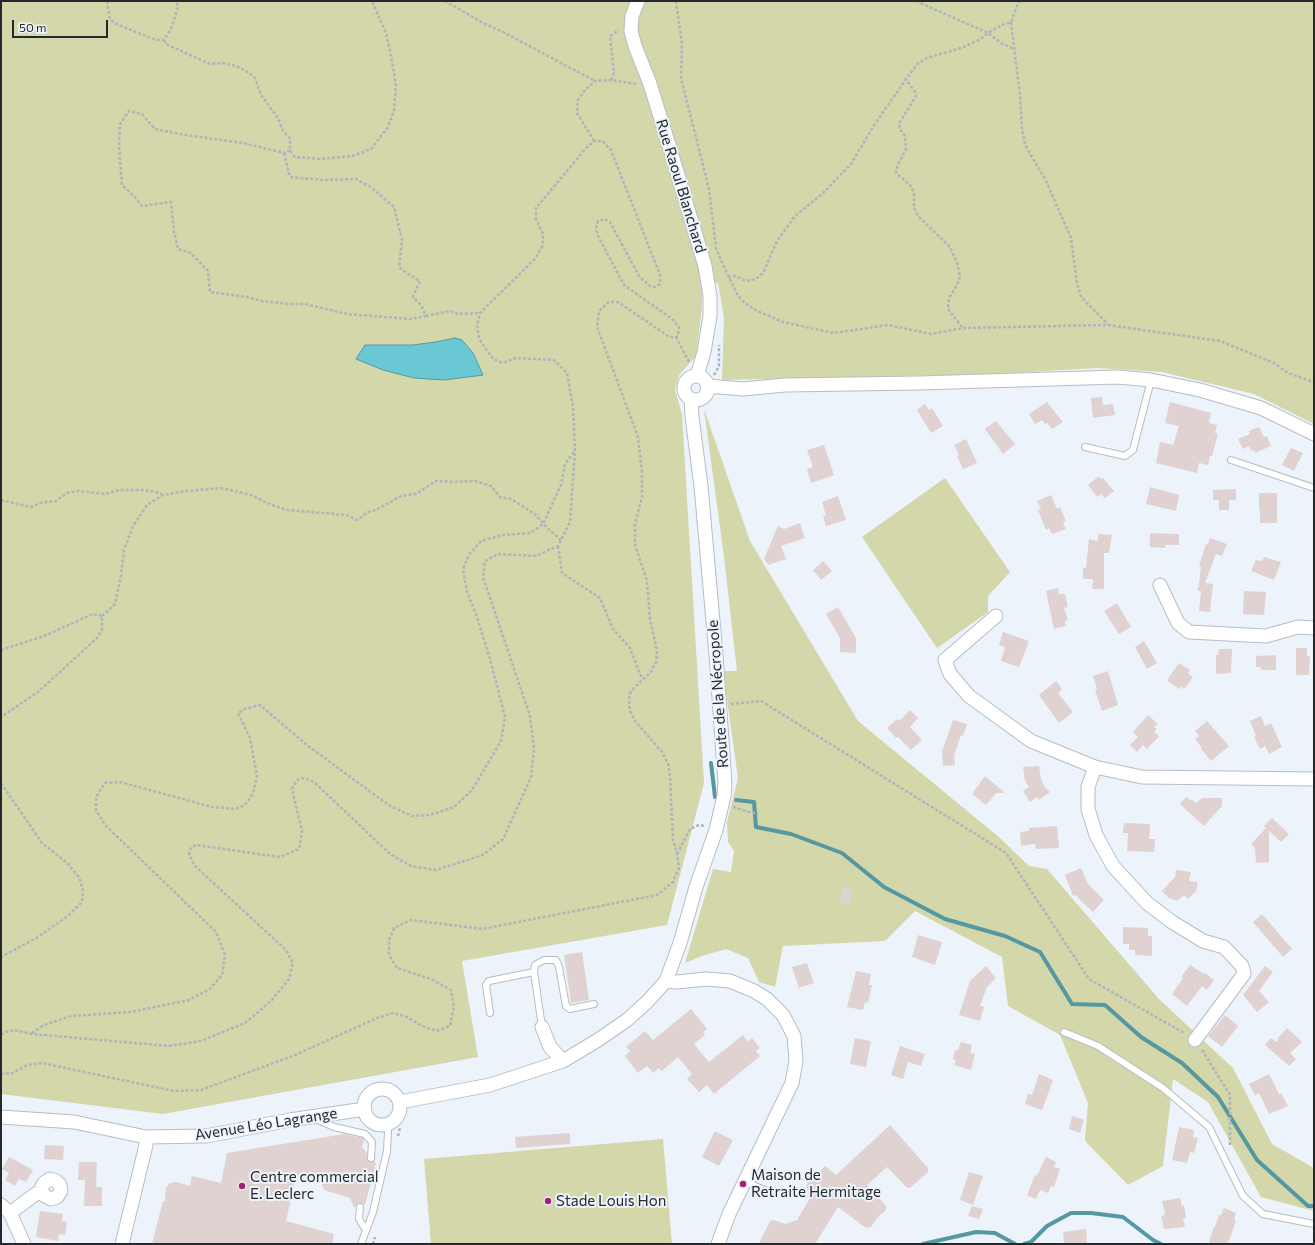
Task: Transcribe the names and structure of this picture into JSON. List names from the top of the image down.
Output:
{
  "streets": {
    "street": ["Rue Raoul Blanchard", "Route de la Nécropole", "Avenue Léo Lagrange"]
  },
  "crossings": [
    ["Rue Raoul Blanchard", "Route de la Nécropole"]
  ],
  "places": ["Maison de Retraite Hermitage", "Centre commercial E. Leclerc", "Stade Louis Hon"],
  "scale_bar": "50 m"
}
